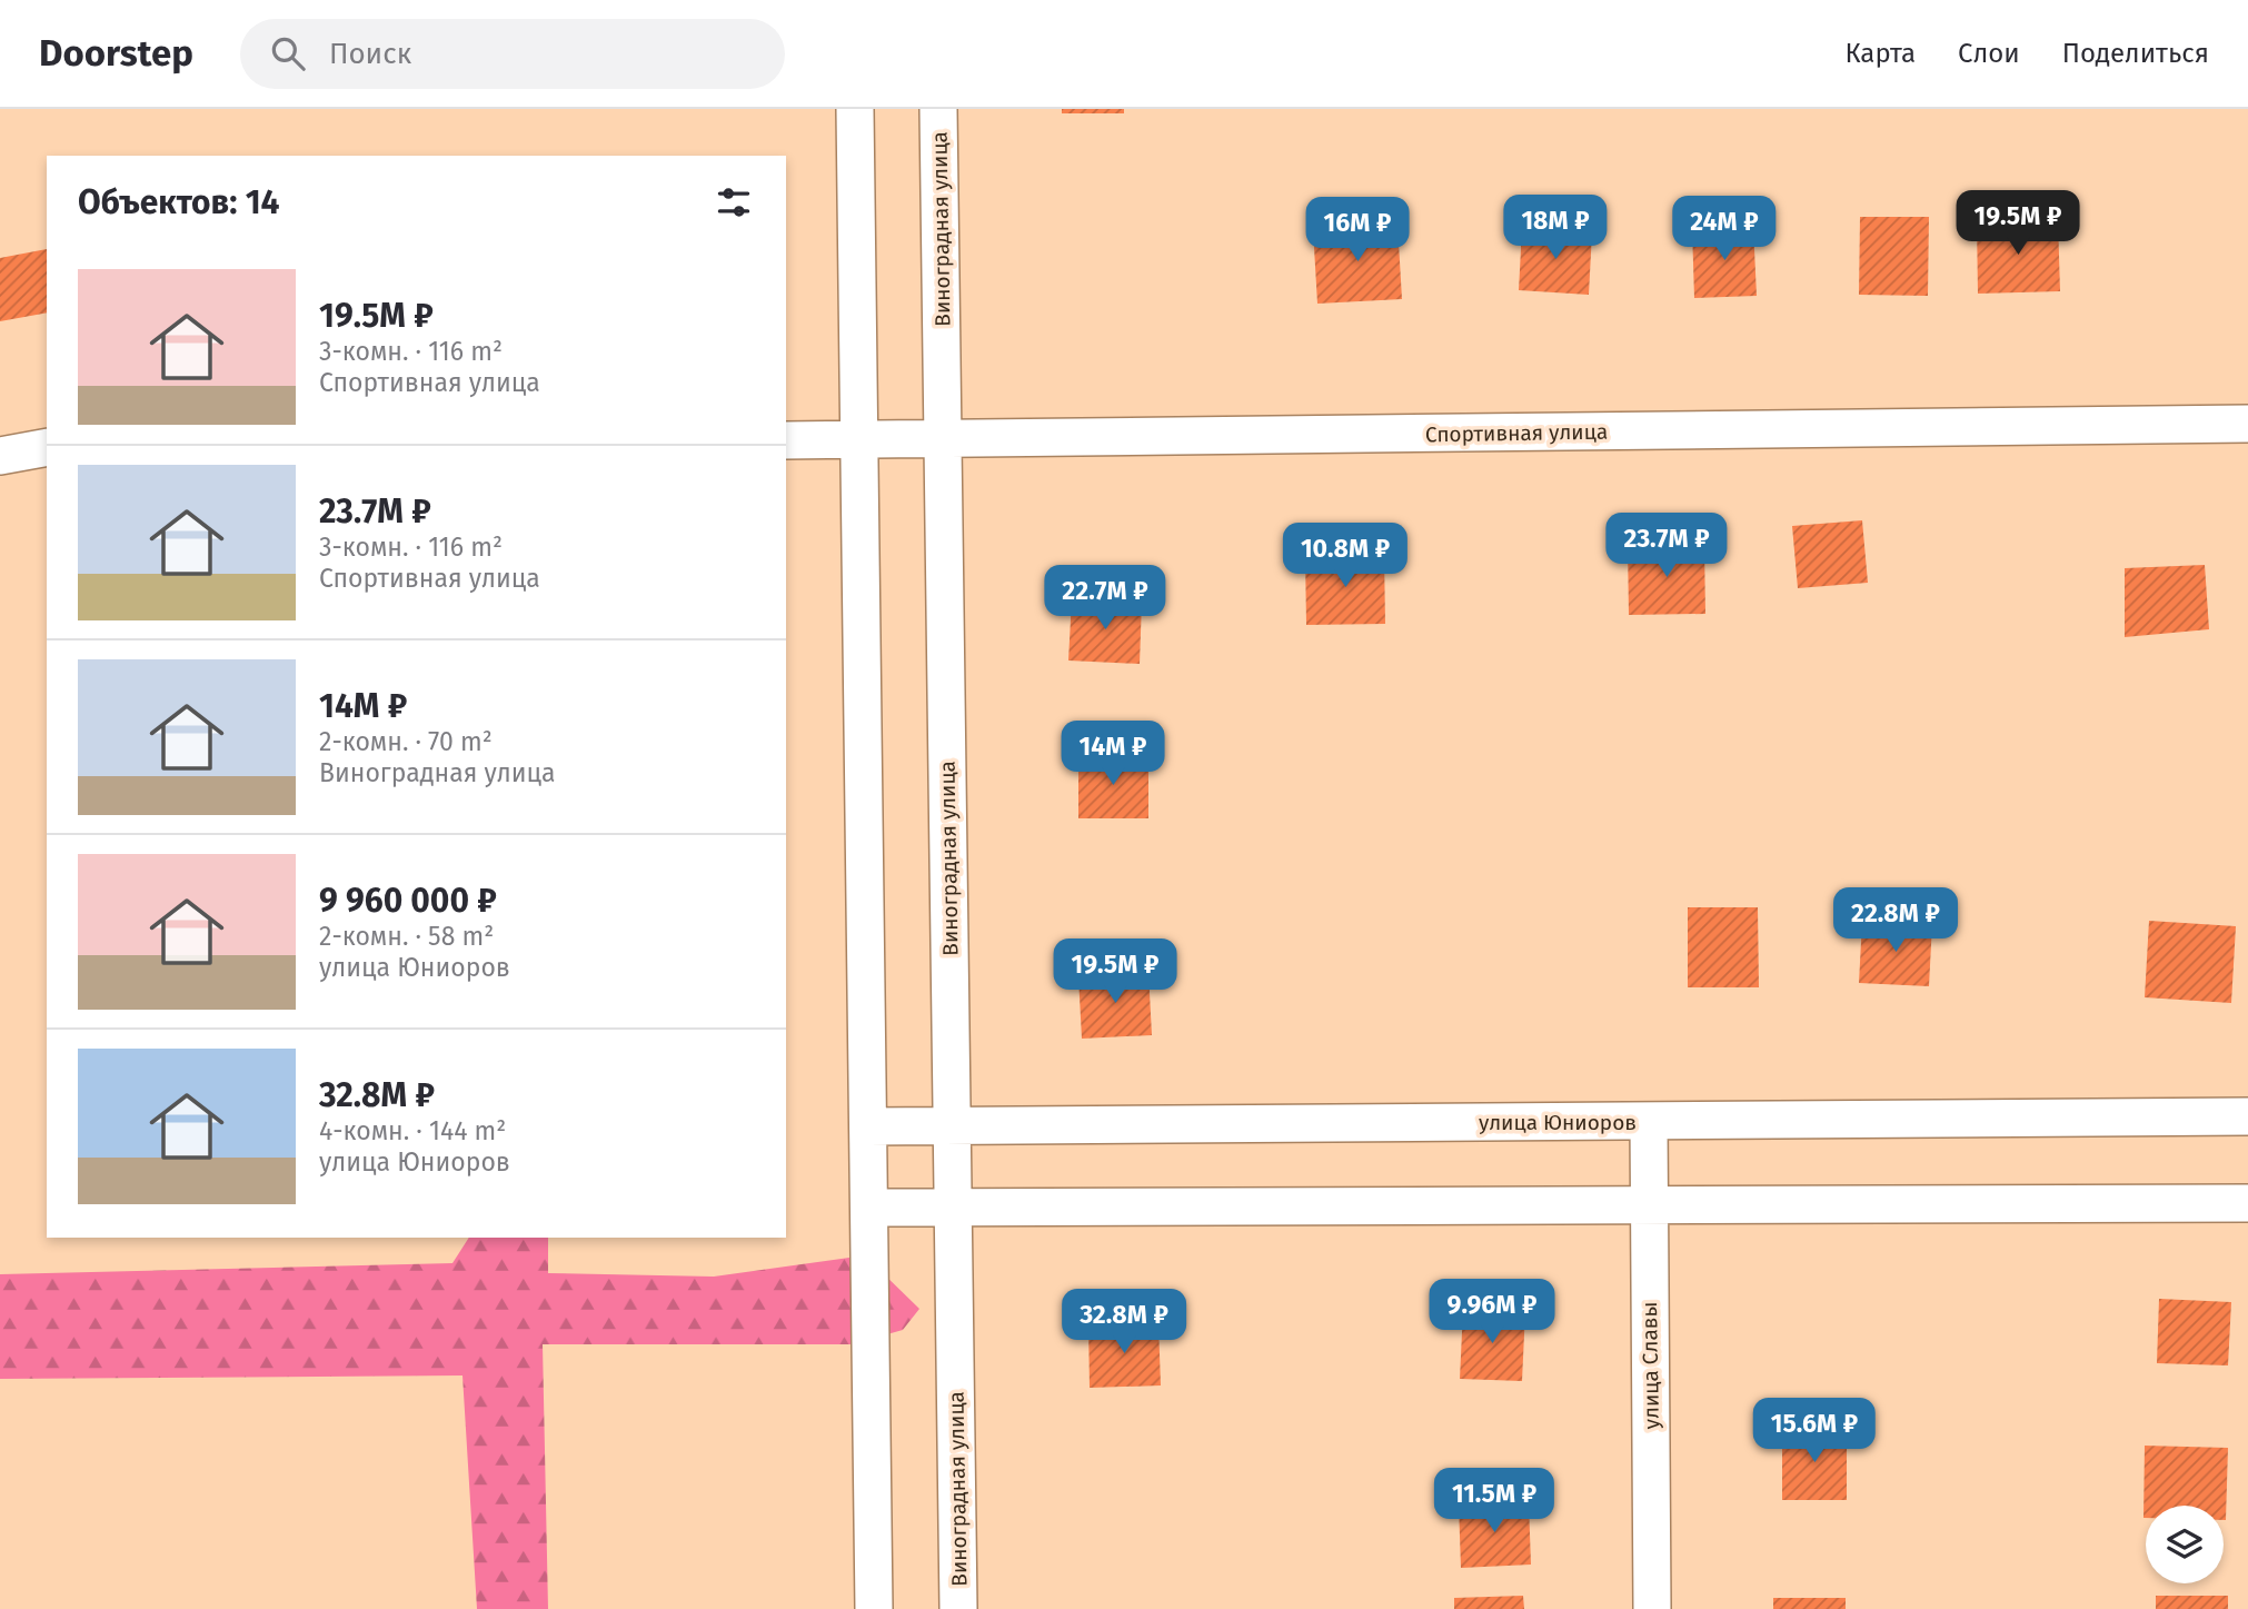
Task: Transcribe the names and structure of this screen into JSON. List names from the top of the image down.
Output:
{
  "streets": {
    "street": [
      "Виноградная улица",
      "Спортивная улица",
      "улица Юниоров",
      "улица Славы"
    ]
  },
  "crossings": [
    ["Виноградная улица", "Спортивная улица"],
    ["Виноградная улица", "улица Юниоров"],
    ["улица Юниоров", "улица Славы"]
  ],
  "page": {
    "header": "Doorstep",
    "search": "Поиск",
    "nav": ["Карта", "Слои", "Поделиться"],
    "heading": "Объектов: 14",
    "price": [
      "19.5M ₽",
      "18M ₽",
      "24M ₽",
      "16M ₽",
      "23.7M ₽",
      "10.8M ₽",
      "22.7M ₽",
      "14M ₽",
      "22.8M ₽",
      "19.5M ₽",
      "9.96M ₽",
      "32.8M ₽",
      "15.6M ₽",
      "11.5M ₽"
    ],
    "list": [
      {
        "name": "19.5M ₽",
        "note": "3-комн. · 116 m² · Спортивная улица"
      },
      {
        "name": "23.7M ₽",
        "note": "3-комн. · 116 m² · Спортивная улица"
      },
      {
        "name": "14M ₽",
        "note": "2-комн. · 70 m² · Виноградная улица"
      },
      {
        "name": "9 960 000 ₽",
        "note": "2-комн. · 58 m² · улица Юниоров"
      },
      {
        "name": "32.8M ₽",
        "note": "4-комн. · 144 m² · улица Юниоров"
      }
    ]
  }
}
